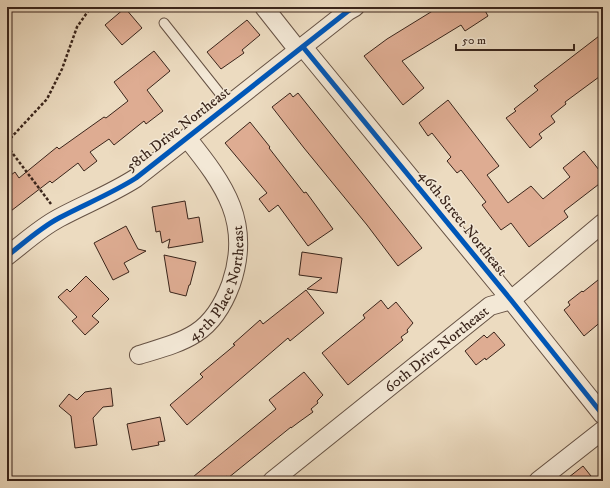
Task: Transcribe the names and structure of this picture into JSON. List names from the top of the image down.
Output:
{
  "streets": {
    "street": [
      "58th Drive Northeast",
      "46th Street Northeast",
      "45th Place Northeast",
      "60th Drive Northeast"
    ]
  },
  "crossings": [
    ["58th Drive Northeast", "46th Street Northeast"],
    ["58th Drive Northeast", "45th Place Northeast"],
    ["46th Street Northeast", "60th Drive Northeast"]
  ],
  "scale_bar": "50 m"
}
